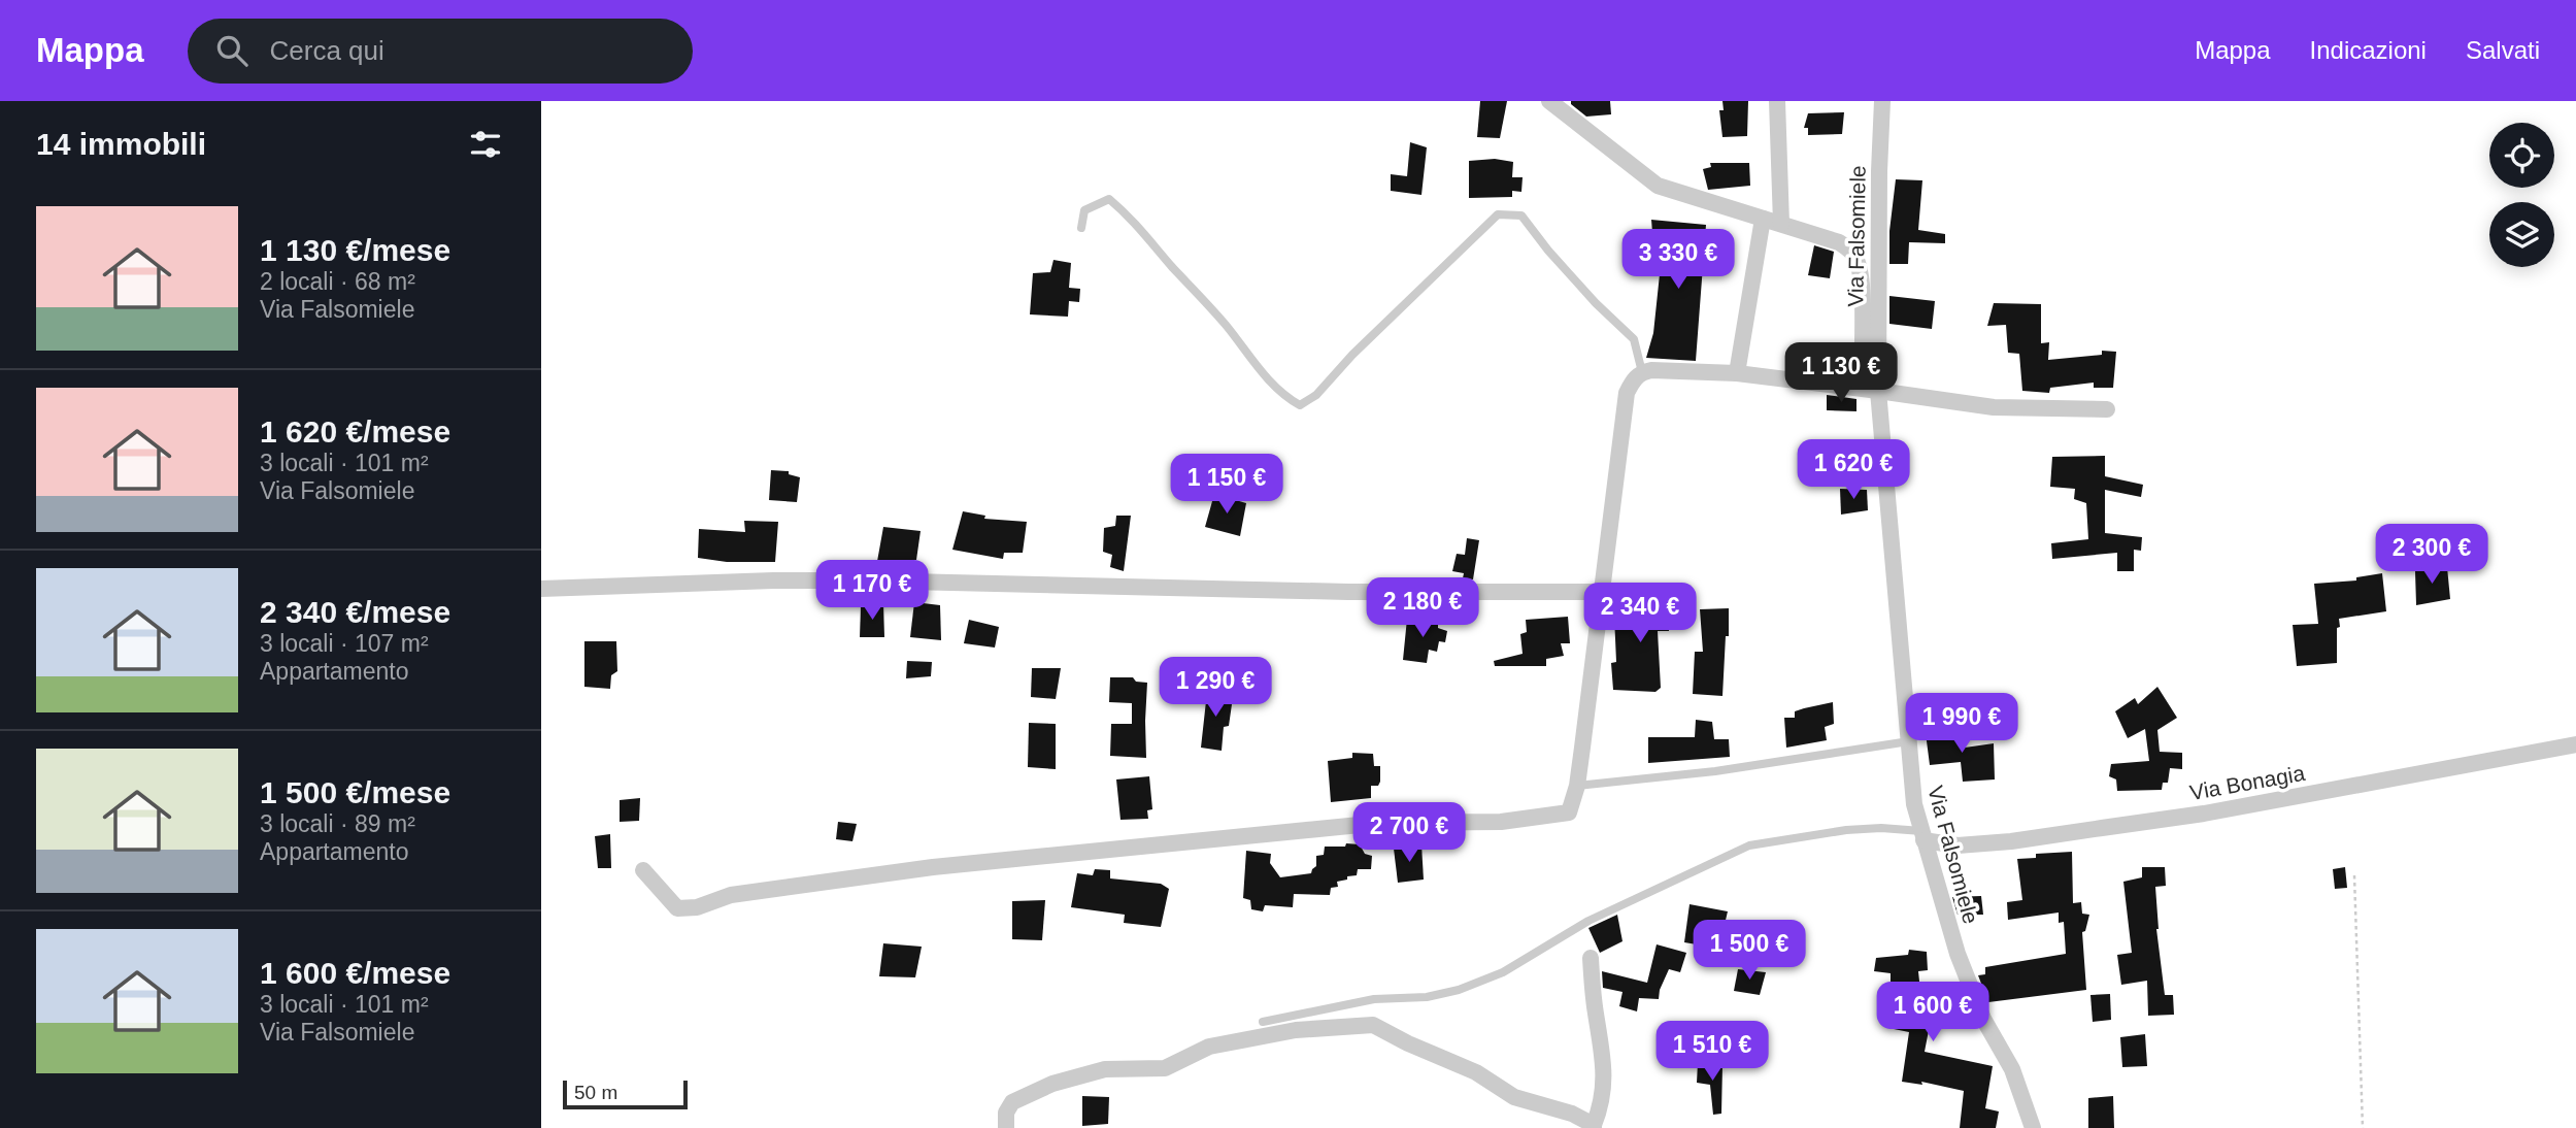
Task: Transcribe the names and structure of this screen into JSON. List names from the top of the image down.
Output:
{
  "streets": {
    "street": ["Via Falsomiele", "Via Bonagia"]
  },
  "crossings": [
    ["Via Falsomiele", "Via Bonagia"]
  ],
  "scale_bar": "50 m",
  "page": {
    "header": "Mappa",
    "search": "Cerca qui",
    "nav": ["Mappa", "Indicazioni", "Salvati"],
    "heading": "14 immobili",
    "list": [
      {
        "name": "1 130 €/mese",
        "note": "2 locali · 68 m² · Via Falsomiele"
      },
      {
        "name": "1 620 €/mese",
        "note": "3 locali · 101 m² · Via Falsomiele"
      },
      {
        "name": "2 340 €/mese",
        "note": "3 locali · 107 m² · Appartamento"
      },
      {
        "name": "1 500 €/mese",
        "note": "3 locali · 89 m² · Appartamento"
      },
      {
        "name": "1 600 €/mese",
        "note": "3 locali · 101 m² · Via Falsomiele"
      }
    ],
    "price": [
      "3 330 €",
      "1 130 €",
      "1 620 €",
      "1 150 €",
      "2 300 €",
      "1 170 €",
      "2 180 €",
      "2 340 €",
      "1 290 €",
      "1 990 €",
      "2 700 €",
      "1 500 €",
      "1 600 €",
      "1 510 €"
    ],
    "scale": "50 m"
  }
}
